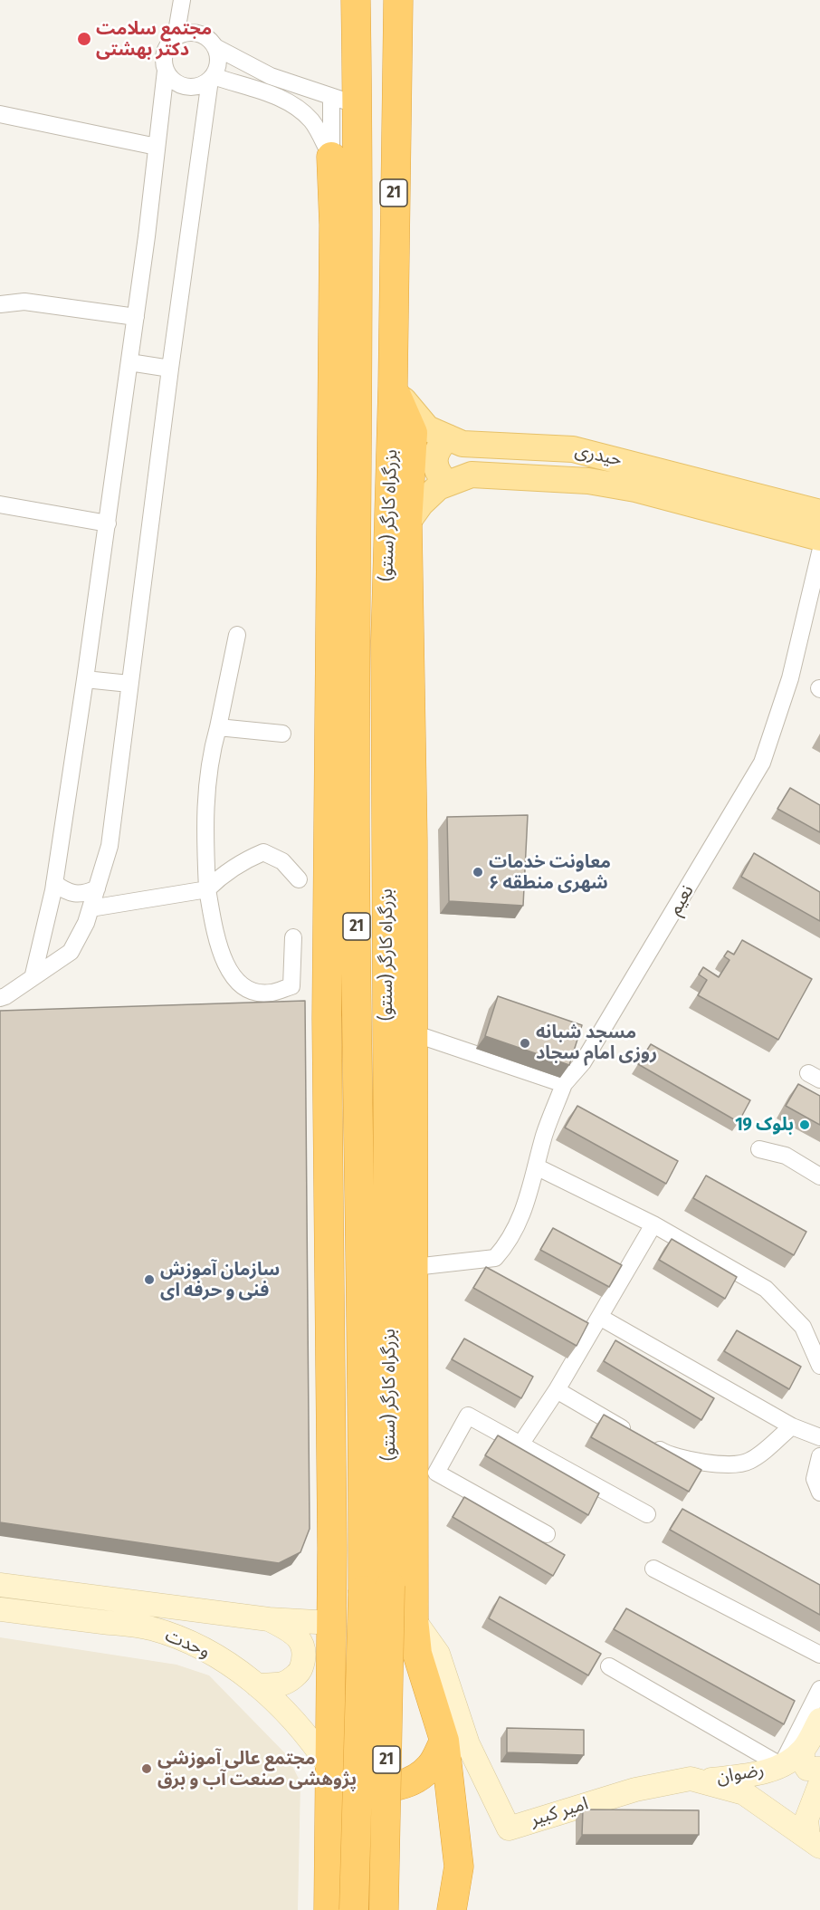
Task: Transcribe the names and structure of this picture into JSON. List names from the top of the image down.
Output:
{
  "streets": {
    "highway": ["21", "بزرگراه کارگر (سنتو)"],
    "main road": [
      "حیدری",
      "وحدت",
      "رضوان",
      "امیر کبیر"
    ],
    "street": ["نعیم"]
  },
  "crossings": [
    ["حیدری", "بزرگراه کارگر (سنتو)"],
    ["رضوان", "امیر کبیر"]
  ],
  "places": [
    "مجتمع سلامت دکتر بهشتی",
    "معاونت خدمات شهری منطقه ۶",
    "مسجد شبانه روزی امام سجاد",
    "بلوک 19",
    "سازمان آموزش فنی و حرفه ای",
    "مجتمع عالی آموزشی پژوهشی صنعت آب و برق"
  ]
}
